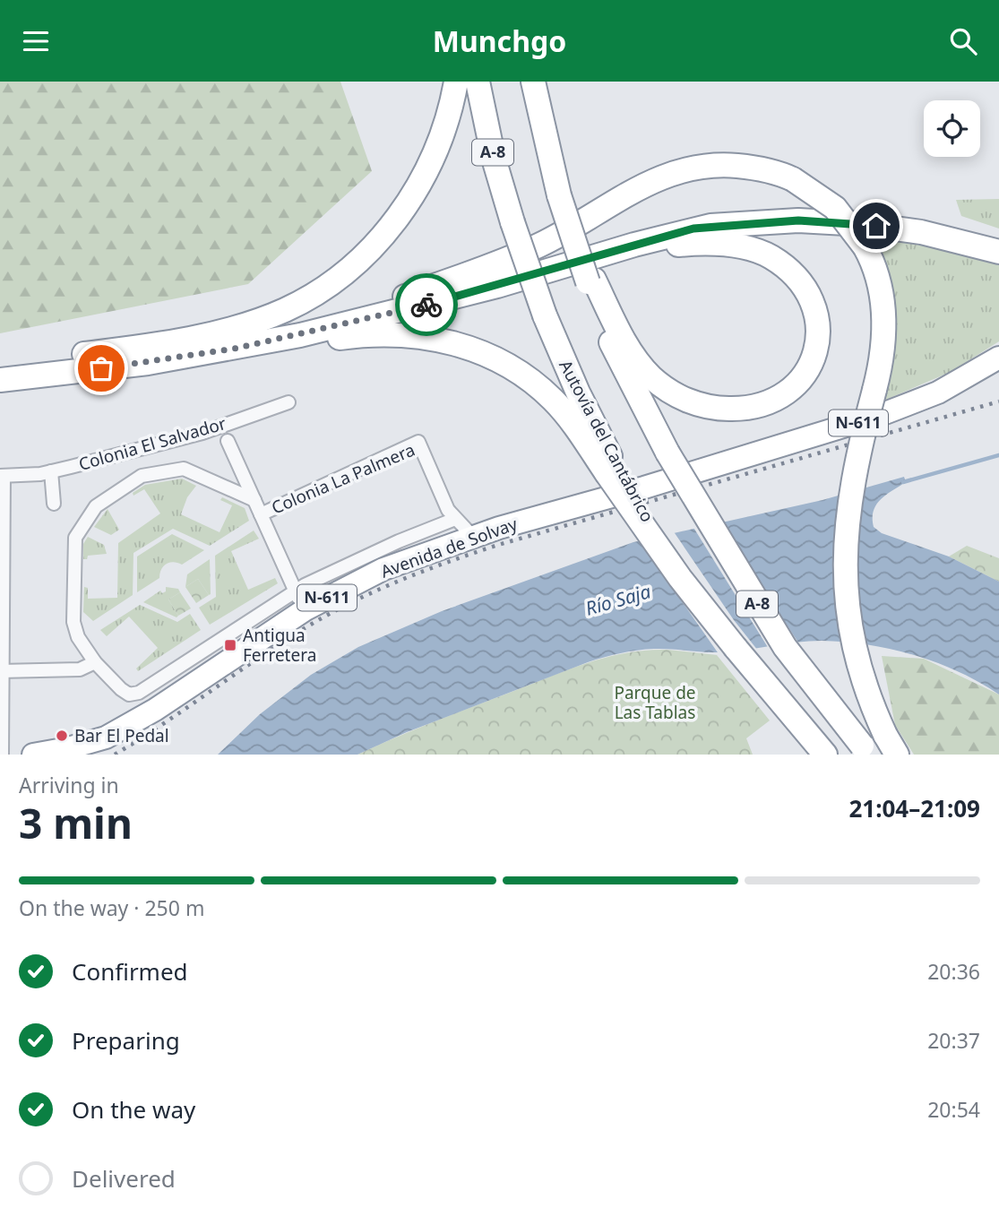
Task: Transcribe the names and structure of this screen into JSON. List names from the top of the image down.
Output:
{
  "streets": {
    "highway": [
      "A-8",
      "N-611",
      "Autovía del Cantábrico",
      "Avenida de Solvay"
    ],
    "street": ["Colonia El Salvador", "Colonia La Palmera"]
  },
  "crossings": [
    ["Colonia La Palmera", "Avenida de Solvay"]
  ],
  "water": ["Río Saja"],
  "parks": ["Parque de Las Tablas"],
  "places": {
    "transit": ["Antigua Ferretera"],
    "other": ["Bar El Pedal"]
  },
  "page": {
    "header": "Munchgo",
    "heading": ["3 min", "Arriving in", "21:04–21:09"],
    "bar": "On the way · 250 m",
    "list": [
      ["Confirmed", "20:36"],
      ["Preparing", "20:37"],
      ["On the way", "20:54"],
      "Delivered"
    ]
  }
}
